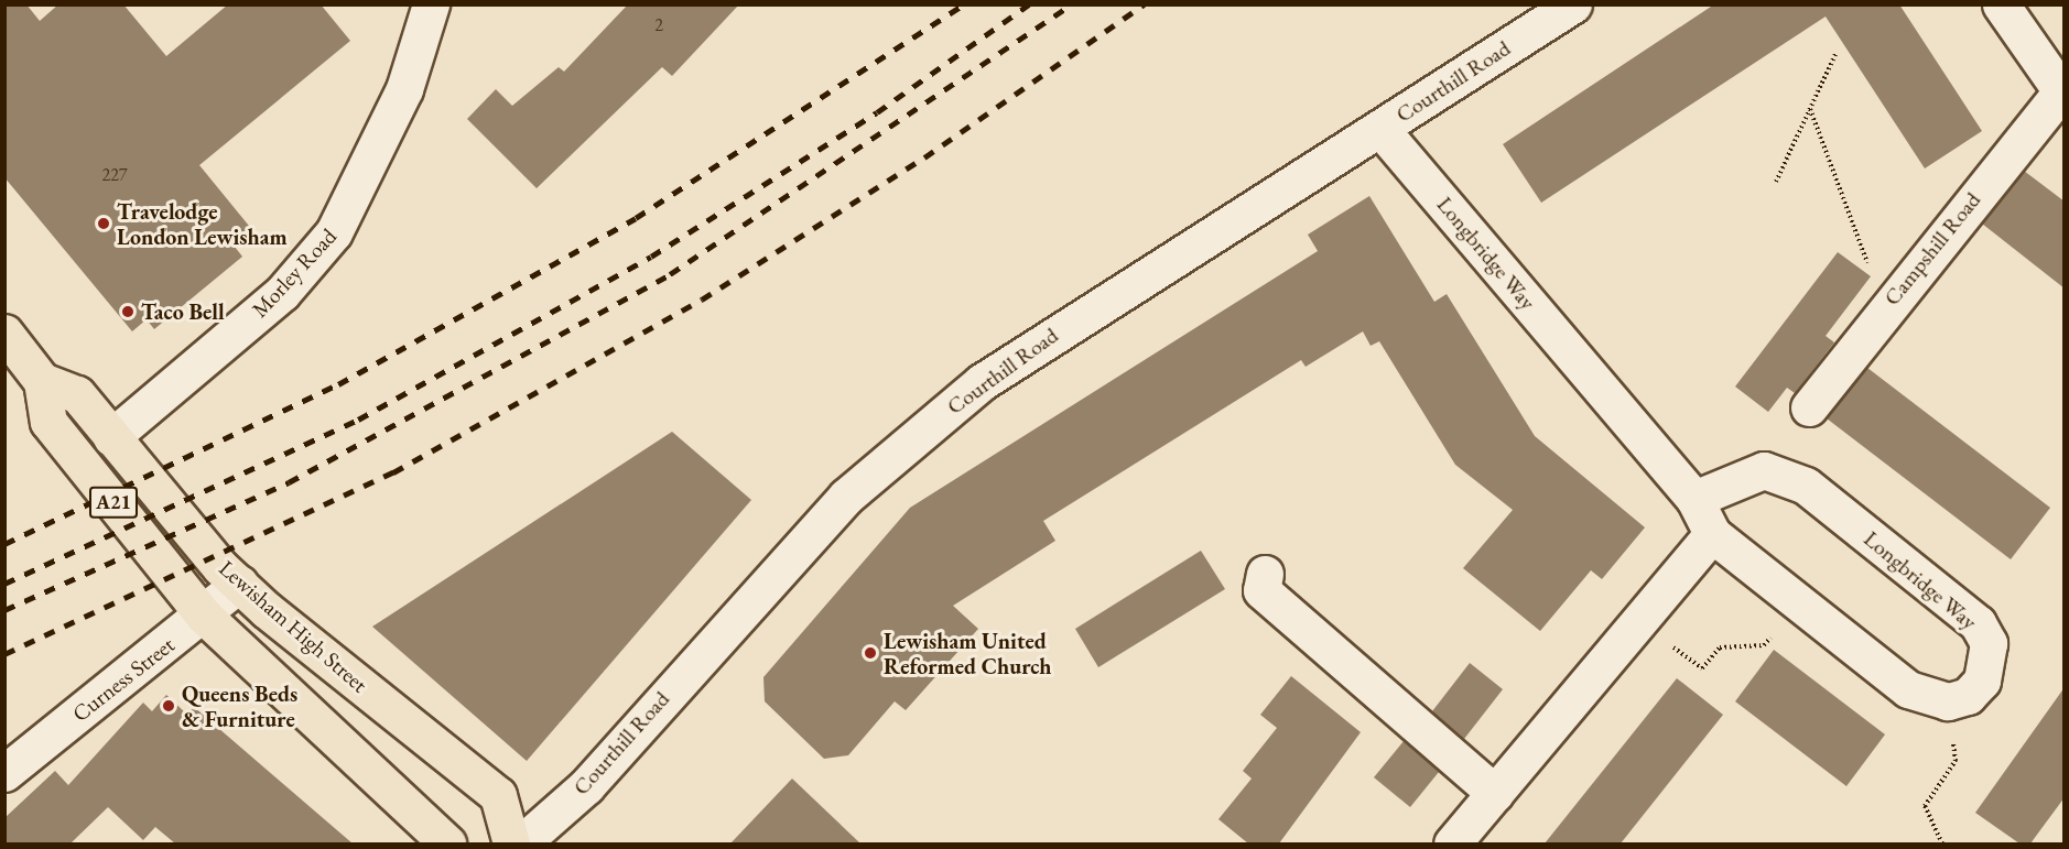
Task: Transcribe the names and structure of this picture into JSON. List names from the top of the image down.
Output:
{
  "streets": {
    "highway": ["A21", "Lewisham High Street"],
    "street": [
      "Courthill Road",
      "Campshill Road",
      "Longbridge Way",
      "Morley Road",
      "Curness Street"
    ]
  },
  "crossings": [
    ["Courthill Road", "Longbridge Way"],
    ["Morley Road", "Lewisham High Street"],
    ["A21", "Lewisham High Street"],
    ["A21", "Curness Street"],
    ["Lewisham High Street", "Curness Street"]
  ],
  "places": [
    "Travelodge London Lewisham",
    "Taco Bell",
    "Lewisham United Reformed Church",
    "Queens Beds & Furniture"
  ],
  "house_numbers": ["2", "227"]
}
